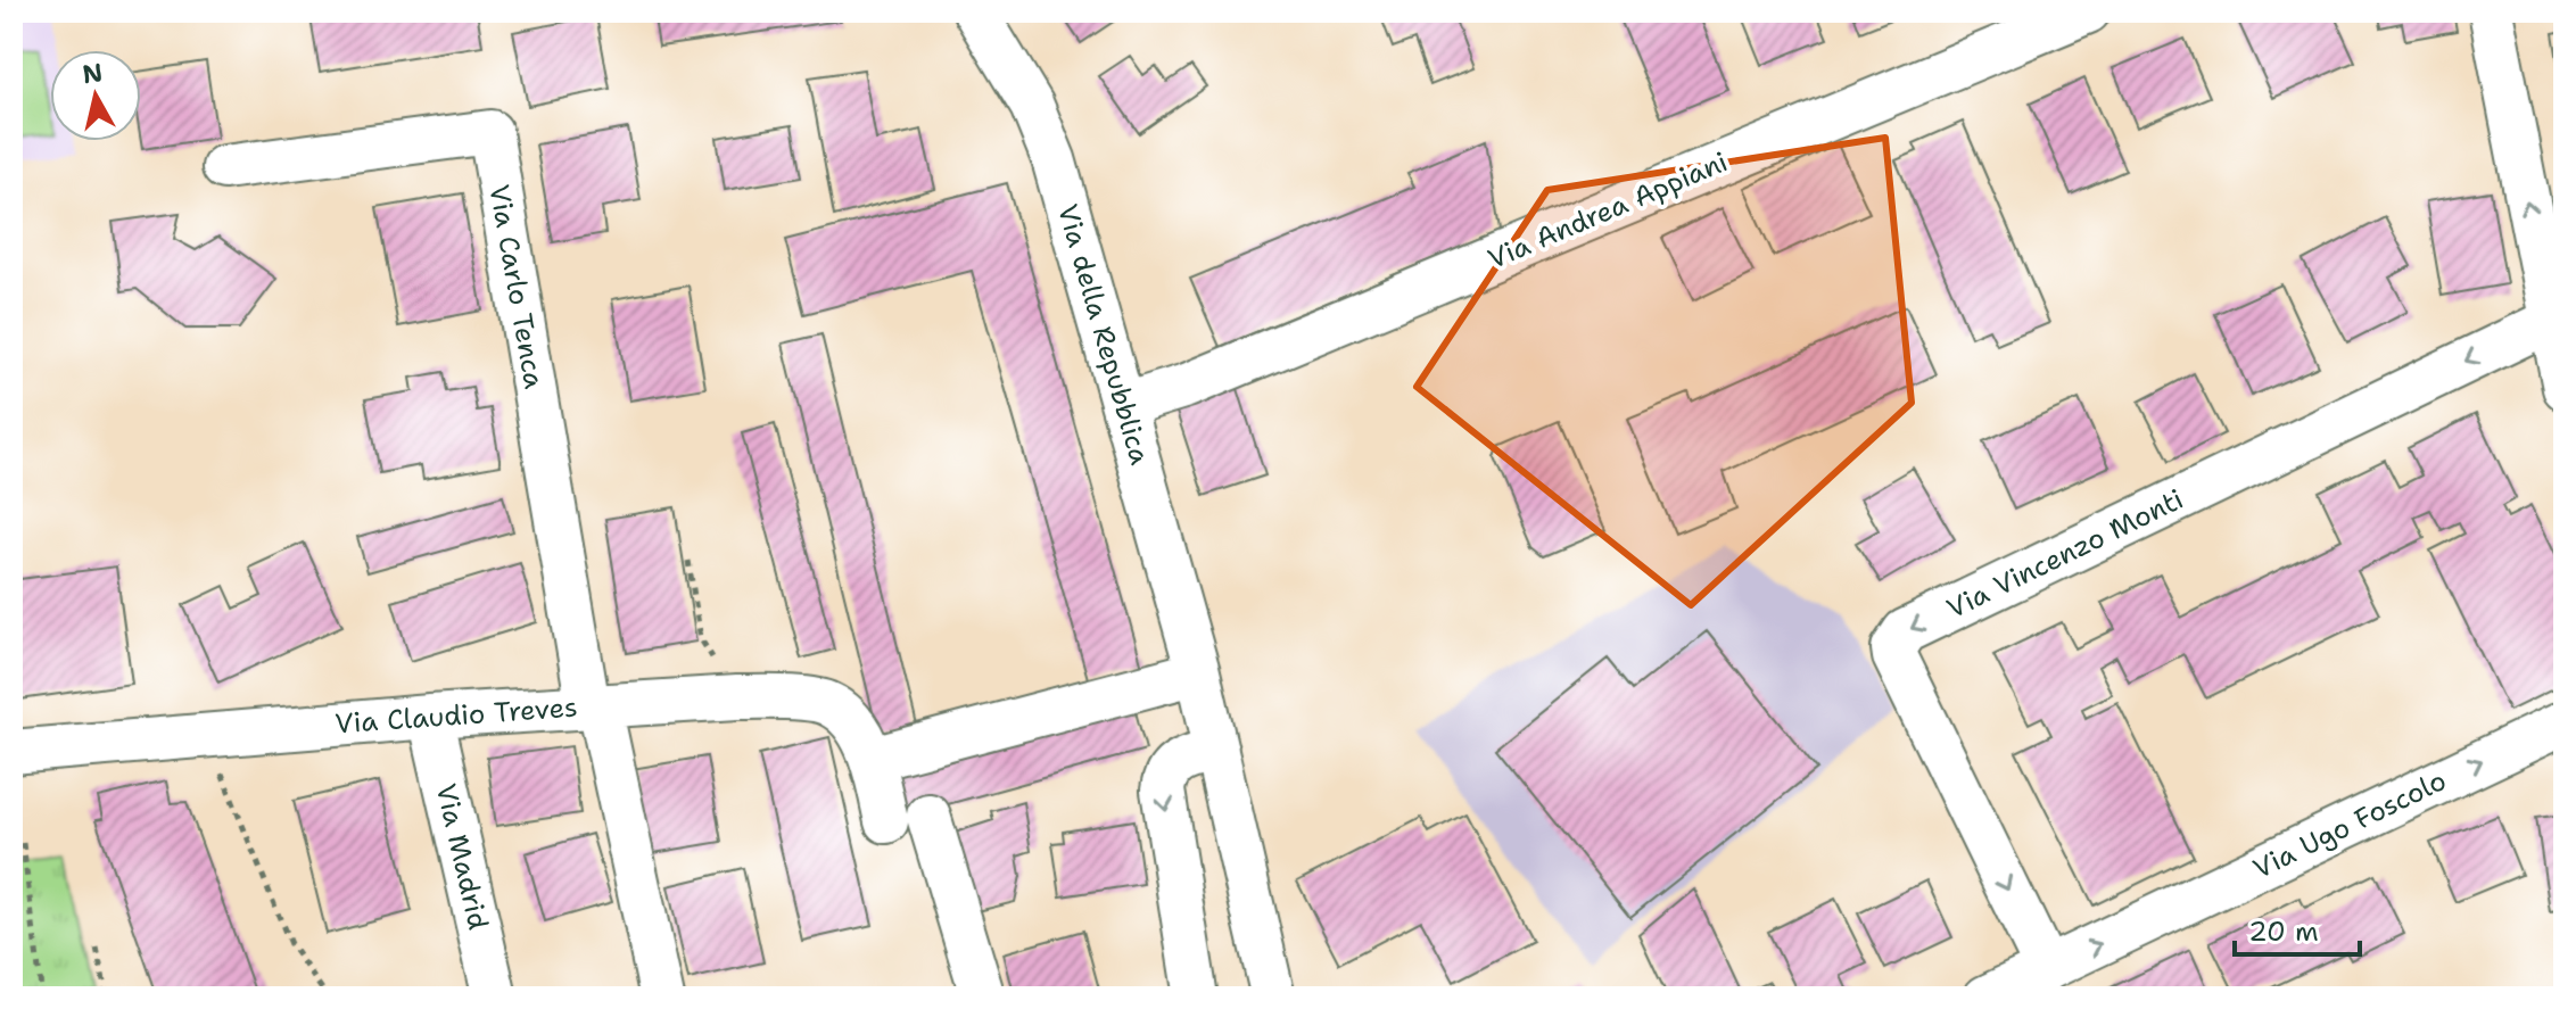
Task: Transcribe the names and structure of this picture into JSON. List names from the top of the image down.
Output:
{
  "streets": {
    "street": [
      "Via Andrea Appiani",
      "Via Carlo Tenca",
      "Via della Repubblica",
      "Via Vincenzo Monti",
      "Via Claudio Treves",
      "Via Ugo Foscolo",
      "Via Madrid"
    ]
  },
  "crossings": [
    ["Via Andrea Appiani", "Via della Repubblica"],
    ["Via Carlo Tenca", "Via Claudio Treves"],
    ["Via Vincenzo Monti", "Via Ugo Foscolo"],
    ["Via Claudio Treves", "Via Madrid"]
  ],
  "one_way": ["Via Ugo Foscolo"],
  "scale_bar": "20 m",
  "north": "top"
}
